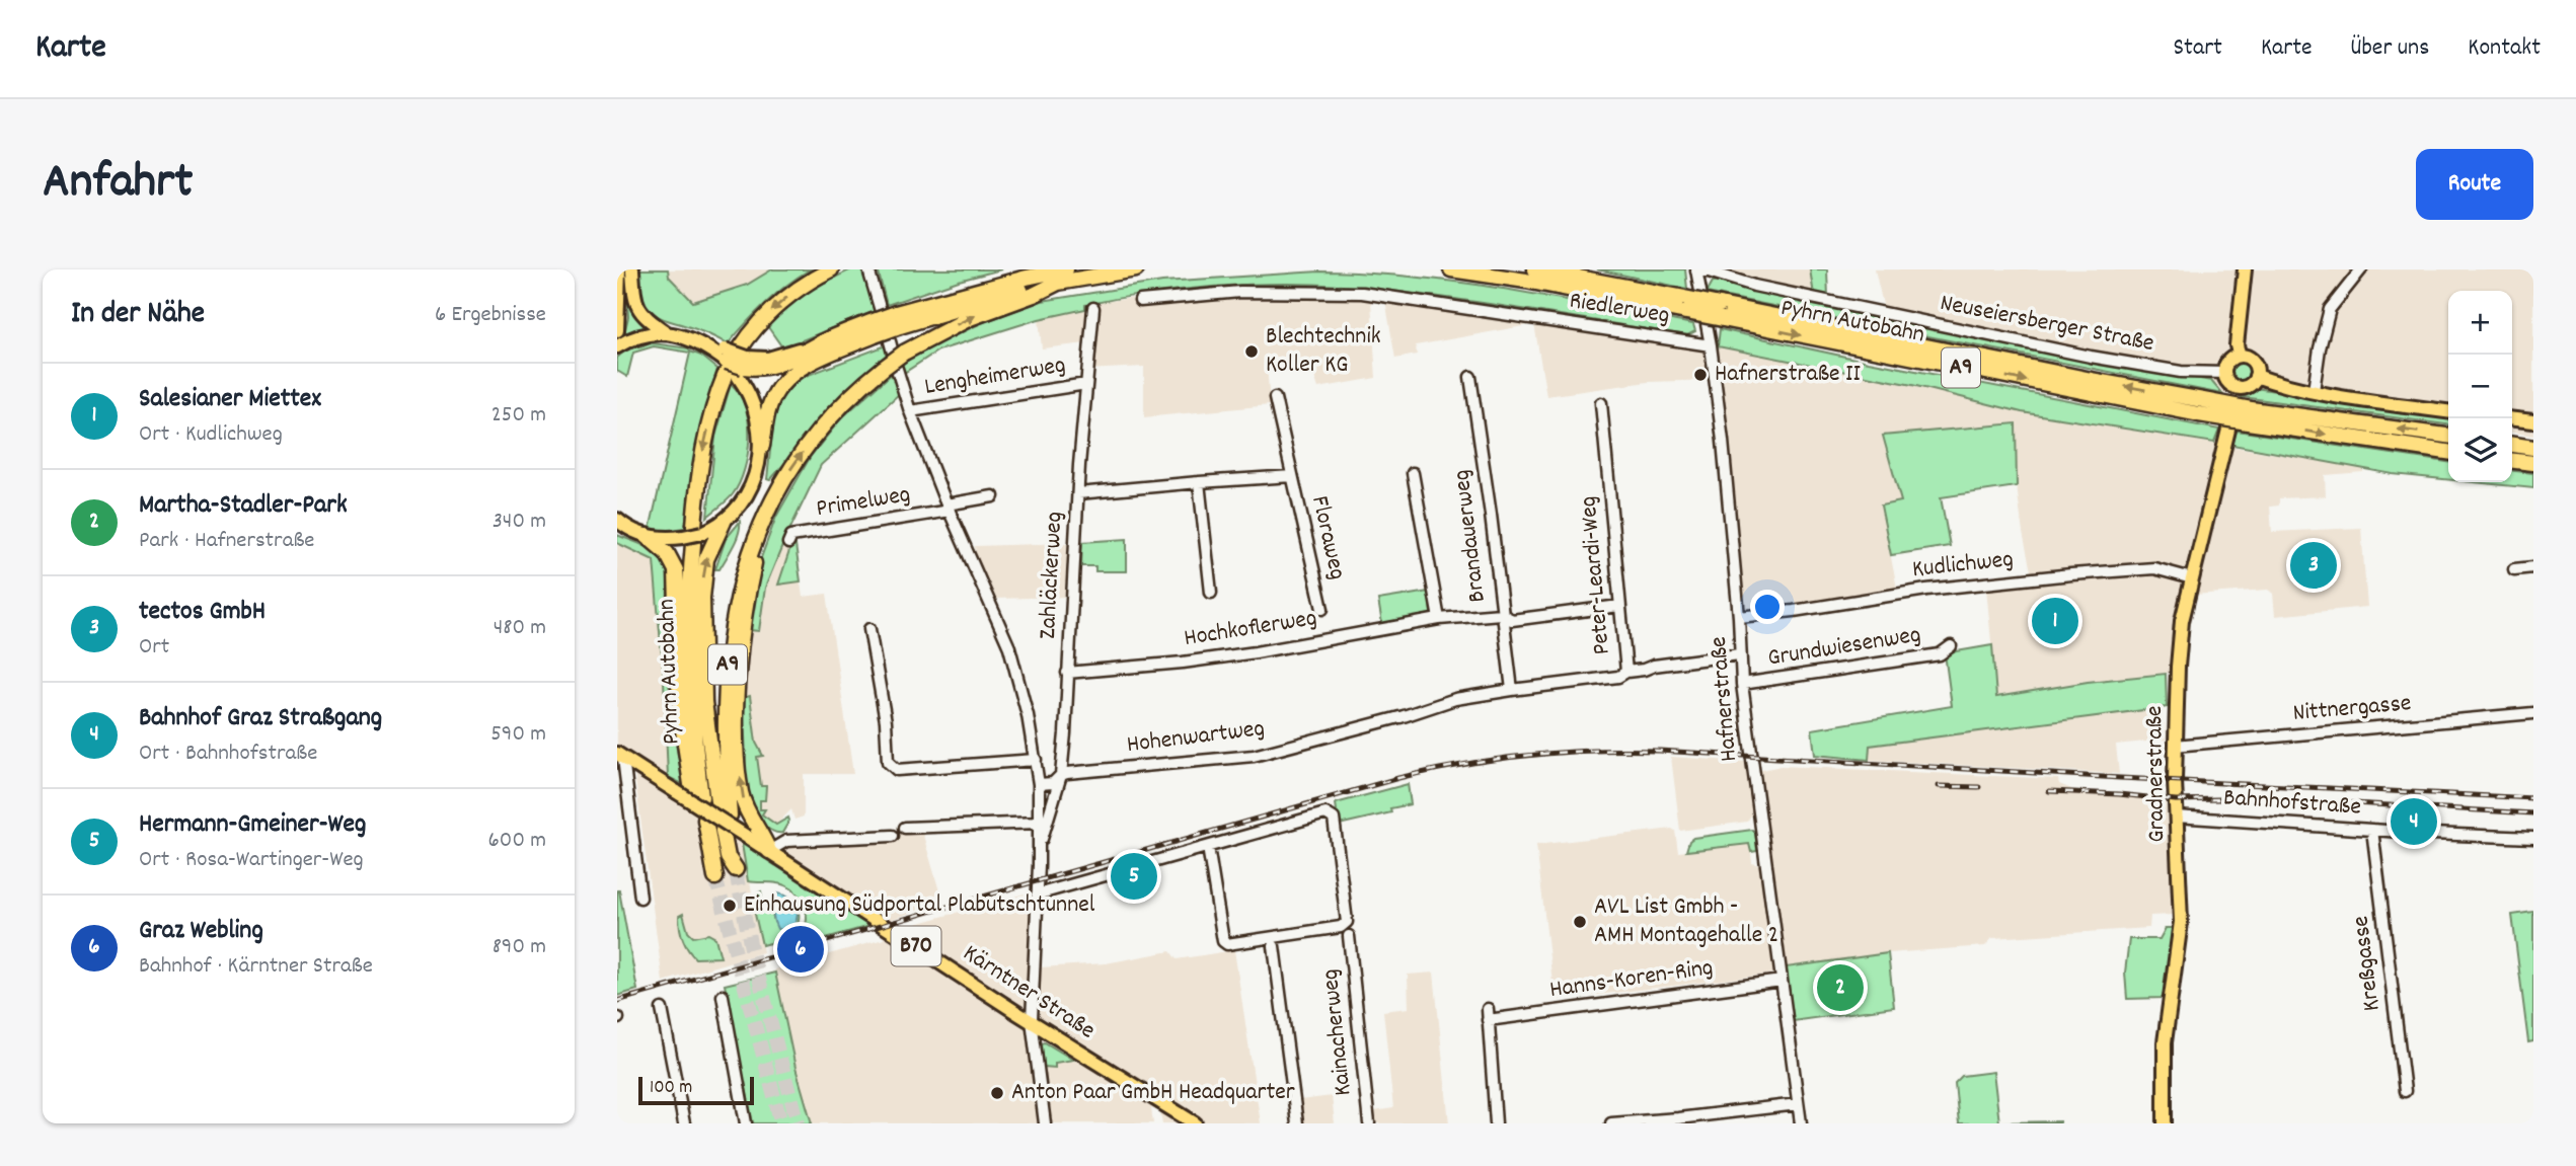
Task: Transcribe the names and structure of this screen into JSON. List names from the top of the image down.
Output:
{
  "streets": {
    "highway": ["Pyhrn Autobahn", "A9"],
    "main road": ["Gradnerstraße", "B70", "Kärntner Straße"],
    "street": [
      "Riedlerweg",
      "Neuseiersberger Straße",
      "Lengheimerweg",
      "Primelweg",
      "Brandauerweg",
      "Floraweg",
      "Kudlichweg",
      "Zahläckerweg",
      "Peter-Leardi-Weg",
      "Hochkoflerweg",
      "Grundwiesenweg",
      "Hafnerstraße",
      "Nittnergasse",
      "Hohenwartweg",
      "Bahnhofstraße",
      "Kreßgasse",
      "Hanns-Koren-Ring",
      "Kainacherweg"
    ]
  },
  "crossings": [
    ["Riedlerweg", "Hafnerstraße"],
    ["Pyhrn Autobahn", "Kärntner Straße"],
    ["Neuseiersberger Straße", "Hafnerstraße"],
    ["Lengheimerweg", "Zahläckerweg"],
    ["Brandauerweg", "Hochkoflerweg"],
    ["Brandauerweg", "Hohenwartweg"],
    ["Floraweg", "Zahläckerweg"],
    ["Kudlichweg", "Hafnerstraße"],
    ["Kudlichweg", "Gradnerstraße"],
    ["Zahläckerweg", "Hochkoflerweg"],
    ["Zahläckerweg", "Hohenwartweg"],
    ["Peter-Leardi-Weg", "Hochkoflerweg"],
    ["Peter-Leardi-Weg", "Hafnerstraße"],
    ["Grundwiesenweg", "Hafnerstraße"],
    ["Hafnerstraße", "Hanns-Koren-Ring"],
    ["Nittnergasse", "Gradnerstraße"],
    ["Gradnerstraße", "Bahnhofstraße"],
    ["Bahnhofstraße", "Kreßgasse"]
  ],
  "places": [
    "Blechtechnik Koller KG",
    "Hafnerstraße II",
    "Einhausung Südportal Plabutschtunnel",
    "AVL List Gmbh - AMH Montagehalle 2",
    "Anton Paar GmbH Headquarter"
  ],
  "scale_bar": "100 m",
  "page": {
    "header": "Karte",
    "nav": [
      "Start",
      "Karte",
      "Über uns",
      "Kontakt"
    ],
    "title": "Anfahrt",
    "buttons": "Route",
    "heading": ["In der Nähe", "6 Ergebnisse"],
    "map_buttons": ["+", "−"],
    "list": [
      {
        "mark": "1",
        "name": "Salesianer Miettex",
        "note": "Ort · Kudlichweg",
        "value": "250 m"
      },
      {
        "mark": "2",
        "name": "Martha-Stadler-Park",
        "note": "Park · Hafnerstraße",
        "value": "340 m"
      },
      {
        "mark": "3",
        "name": "tectos GmbH",
        "note": "Ort",
        "value": "480 m"
      },
      {
        "mark": "4",
        "name": "Bahnhof Graz Straßgang",
        "note": "Ort · Bahnhofstraße",
        "value": "590 m"
      },
      {
        "mark": "5",
        "name": "Hermann-Gmeiner-Weg",
        "note": "Ort · Rosa-Wartinger-Weg",
        "value": "600 m"
      },
      {
        "mark": "6",
        "name": "Graz Webling",
        "note": "Bahnhof · Kärntner Straße",
        "value": "890 m"
      }
    ],
    "pins": [
      "3",
      "1",
      "4",
      "5",
      "6",
      "2"
    ],
    "scale": "100 m"
  }
}
